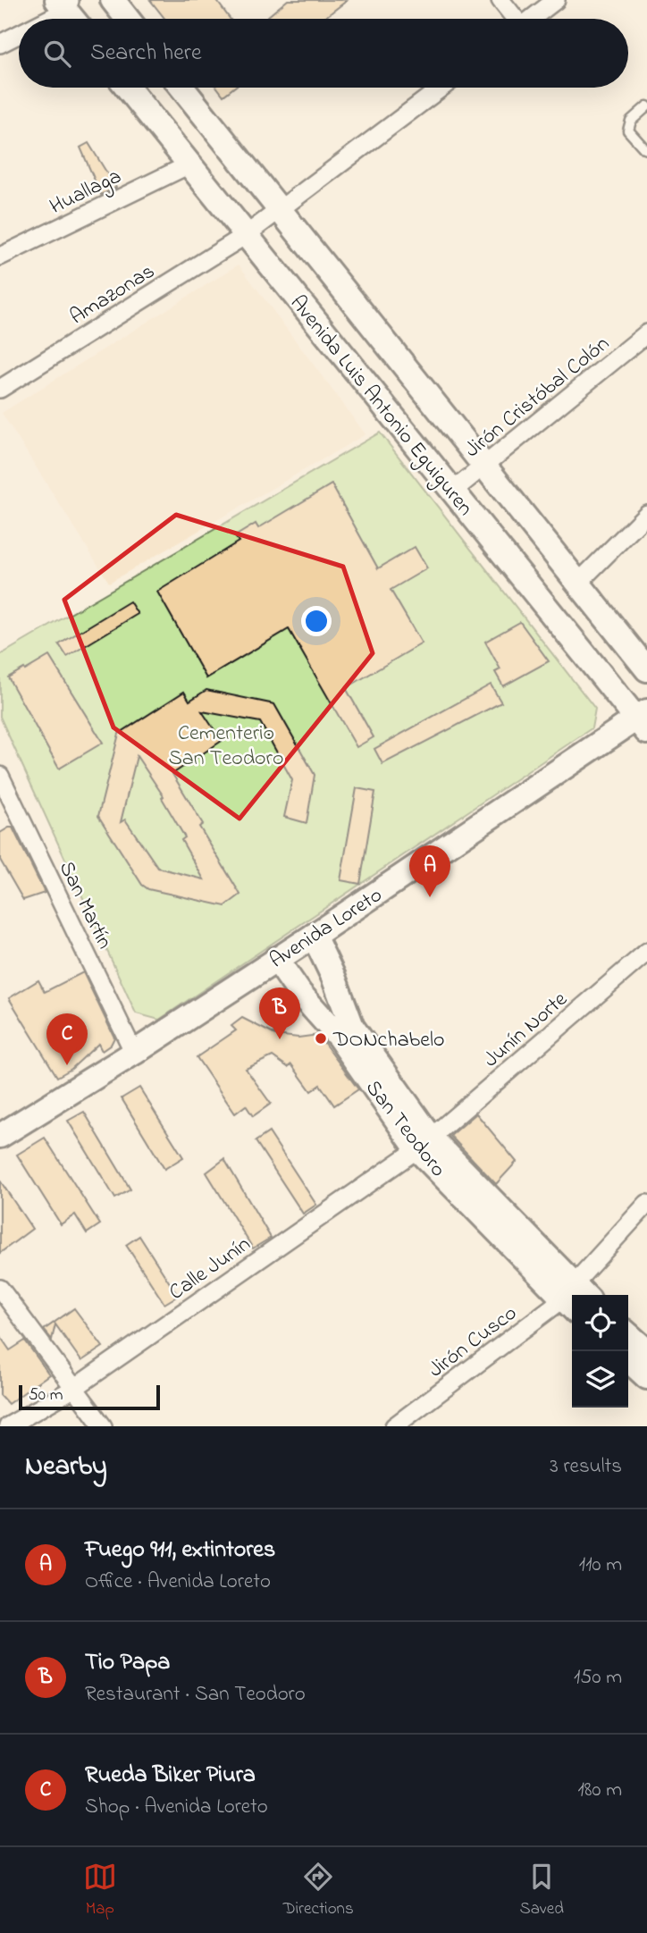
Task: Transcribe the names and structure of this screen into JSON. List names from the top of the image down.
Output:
{
  "streets": {
    "main road": ["Avenida Luis Antonio Eguiguren", "Avenida Loreto", "San Teodoro"],
    "street": [
      "Huallaga",
      "Amazonas",
      "Jirón Cristóbal Colón",
      "San Martín",
      "Junín Norte",
      "Calle Junín",
      "Jirón Cusco"
    ]
  },
  "crossings": [
    ["Huallaga", "Avenida Luis Antonio Eguiguren"],
    ["Amazonas", "Avenida Luis Antonio Eguiguren"],
    ["Jirón Cristóbal Colón", "Avenida Luis Antonio Eguiguren"],
    ["Avenida Luis Antonio Eguiguren", "Avenida Loreto"],
    ["San Martín", "Avenida Loreto"],
    ["Avenida Loreto", "San Teodoro"],
    ["Junín Norte", "San Teodoro"],
    ["Junín Norte", "Calle Junín"],
    ["San Teodoro", "Calle Junín"]
  ],
  "parks": ["Cementerio San Teodoro"],
  "places": ["DONchabelo"],
  "scale_bar": "50 m",
  "page": {
    "search": "Search here",
    "pins": ["A", "B", "C"],
    "scale": "50 m",
    "heading": ["Nearby", "3 results"],
    "list": [
      {
        "mark": "A",
        "name": "Fuego 911, extintores",
        "note": "Office · Avenida Loreto",
        "value": "110 m"
      },
      {
        "mark": "B",
        "name": "Tio Papa",
        "note": "Restaurant · San Teodoro",
        "value": "150 m"
      },
      {
        "mark": "C",
        "name": "Rueda Biker Piura",
        "note": "Shop · Avenida Loreto",
        "value": "180 m"
      }
    ],
    "nav": ["Map", "Directions", "Saved"]
  }
}
